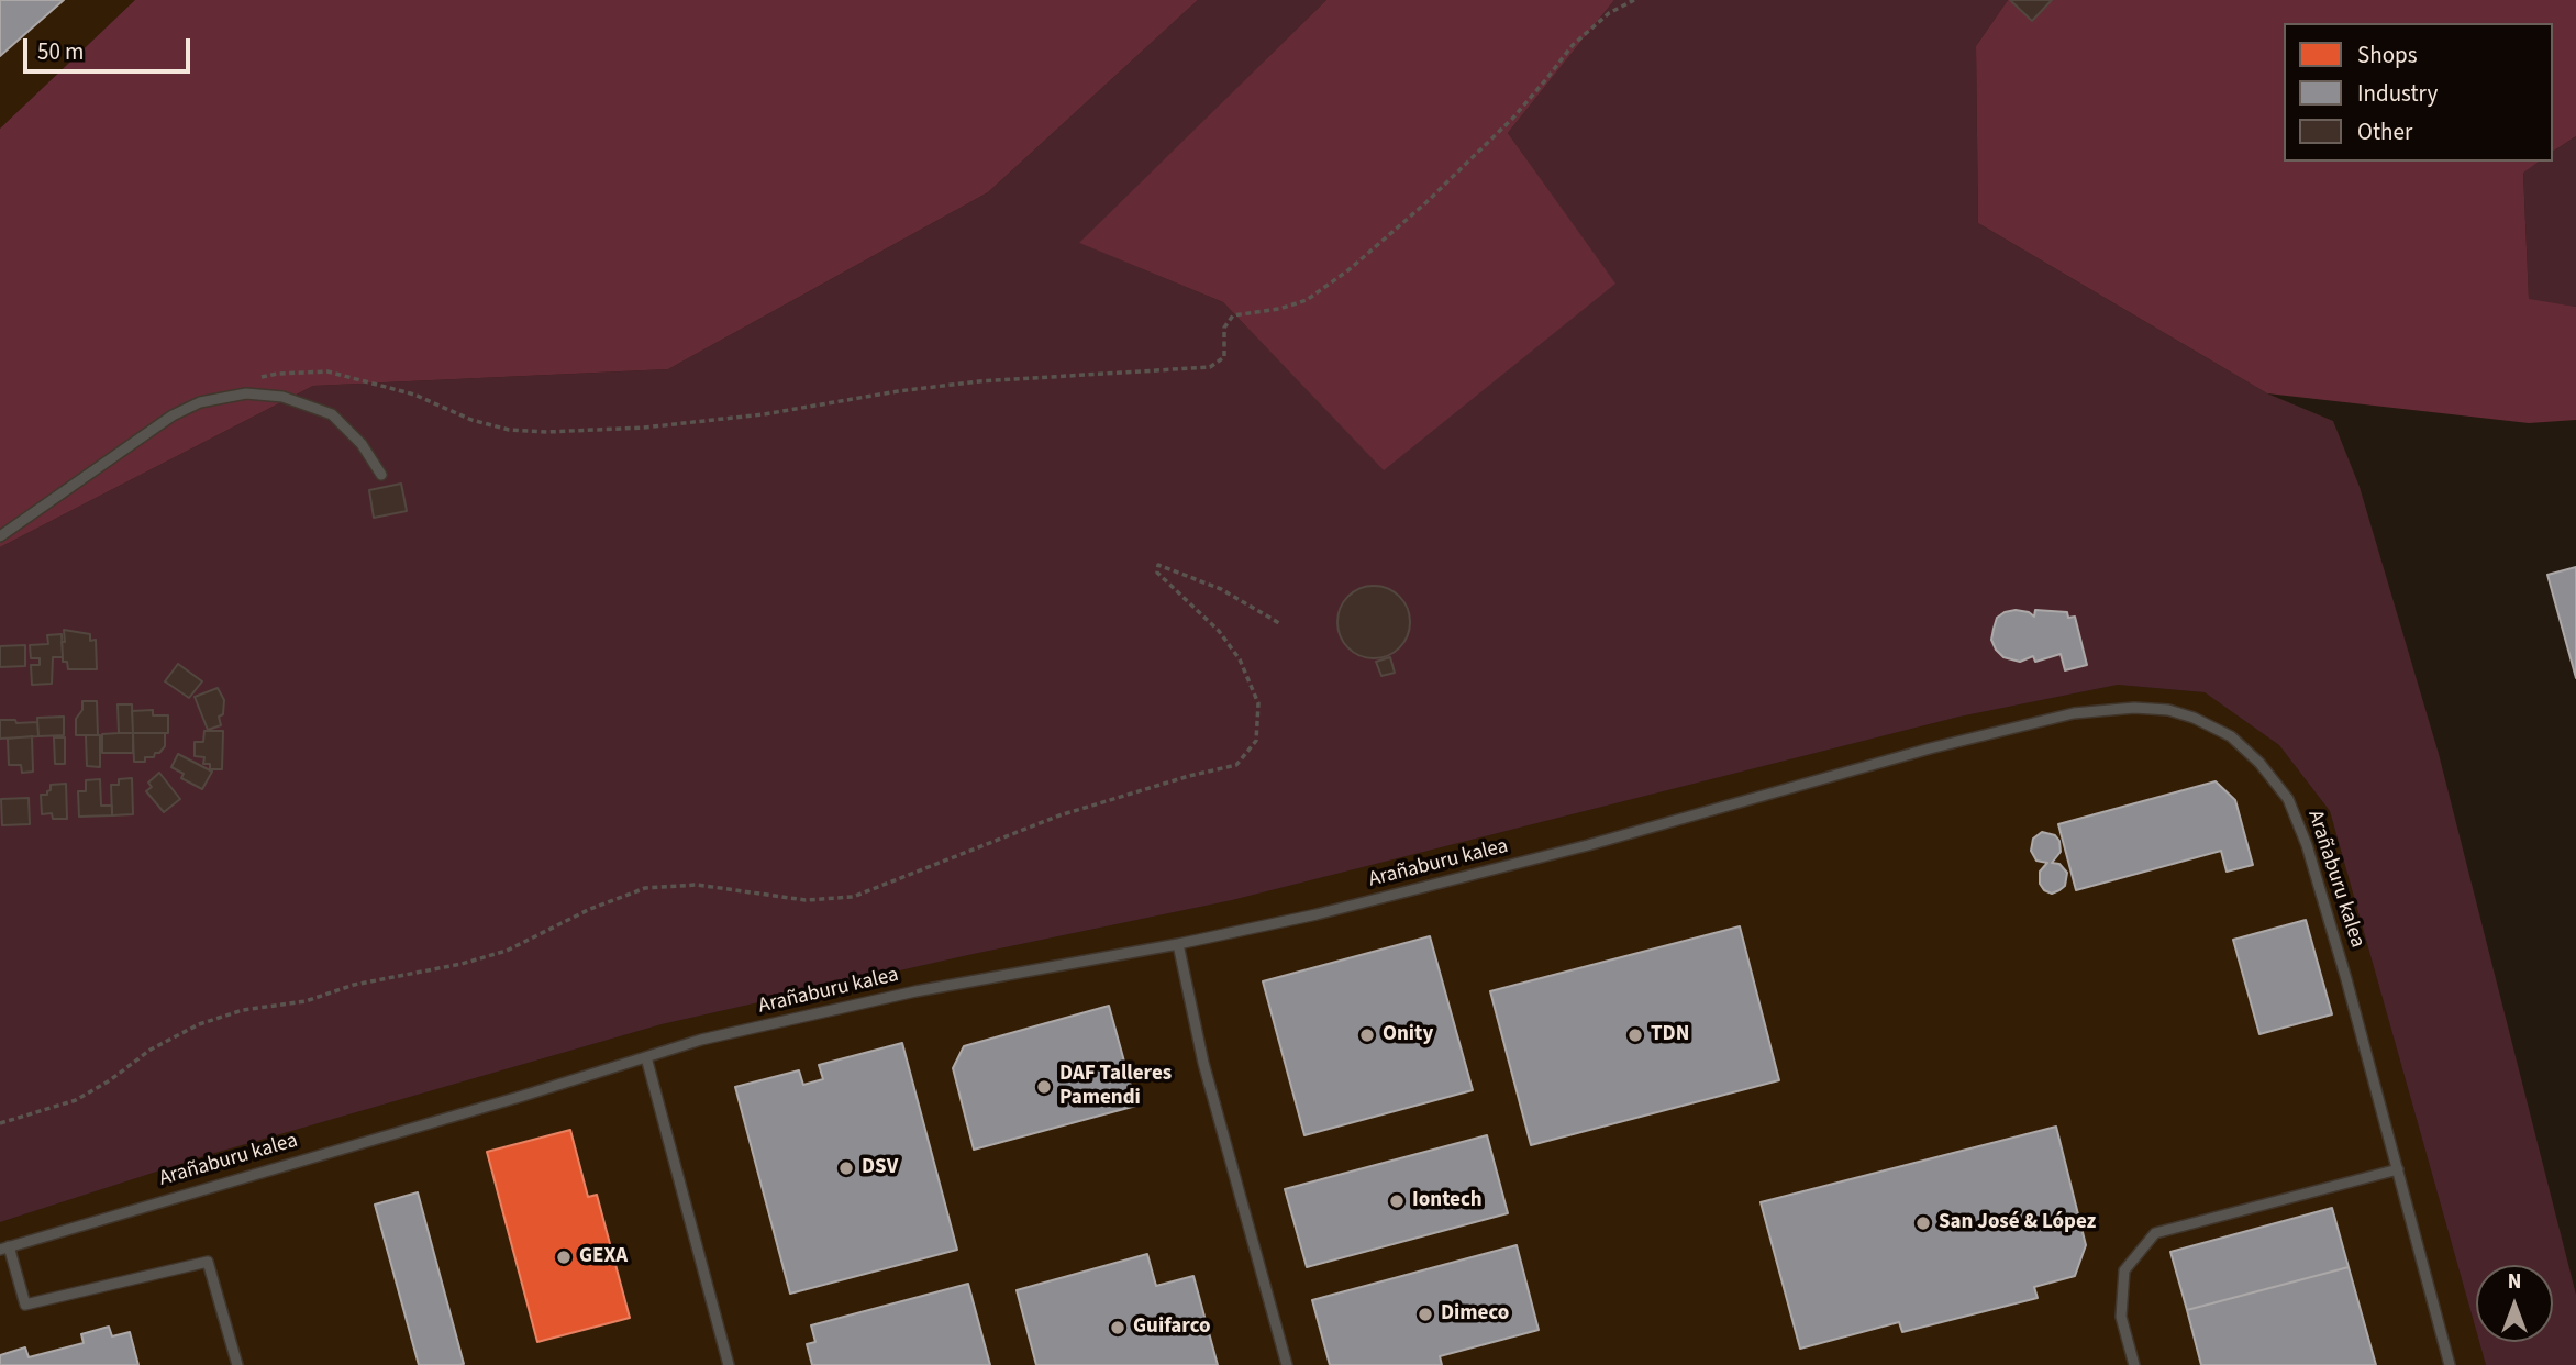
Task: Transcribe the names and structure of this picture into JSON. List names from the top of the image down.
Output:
{
  "streets": {
    "lane": ["Arañaburu kalea"]
  },
  "places": [
    "Onity",
    "TDN",
    "DAF Talleres Pamendi",
    "DSV",
    "Iontech",
    "San José & López",
    "GEXA",
    "Dimeco",
    "Guifarco"
  ],
  "legend": ["Shops", "Industry", "Other"],
  "scale_bar": "50 m",
  "north": "top"
}
